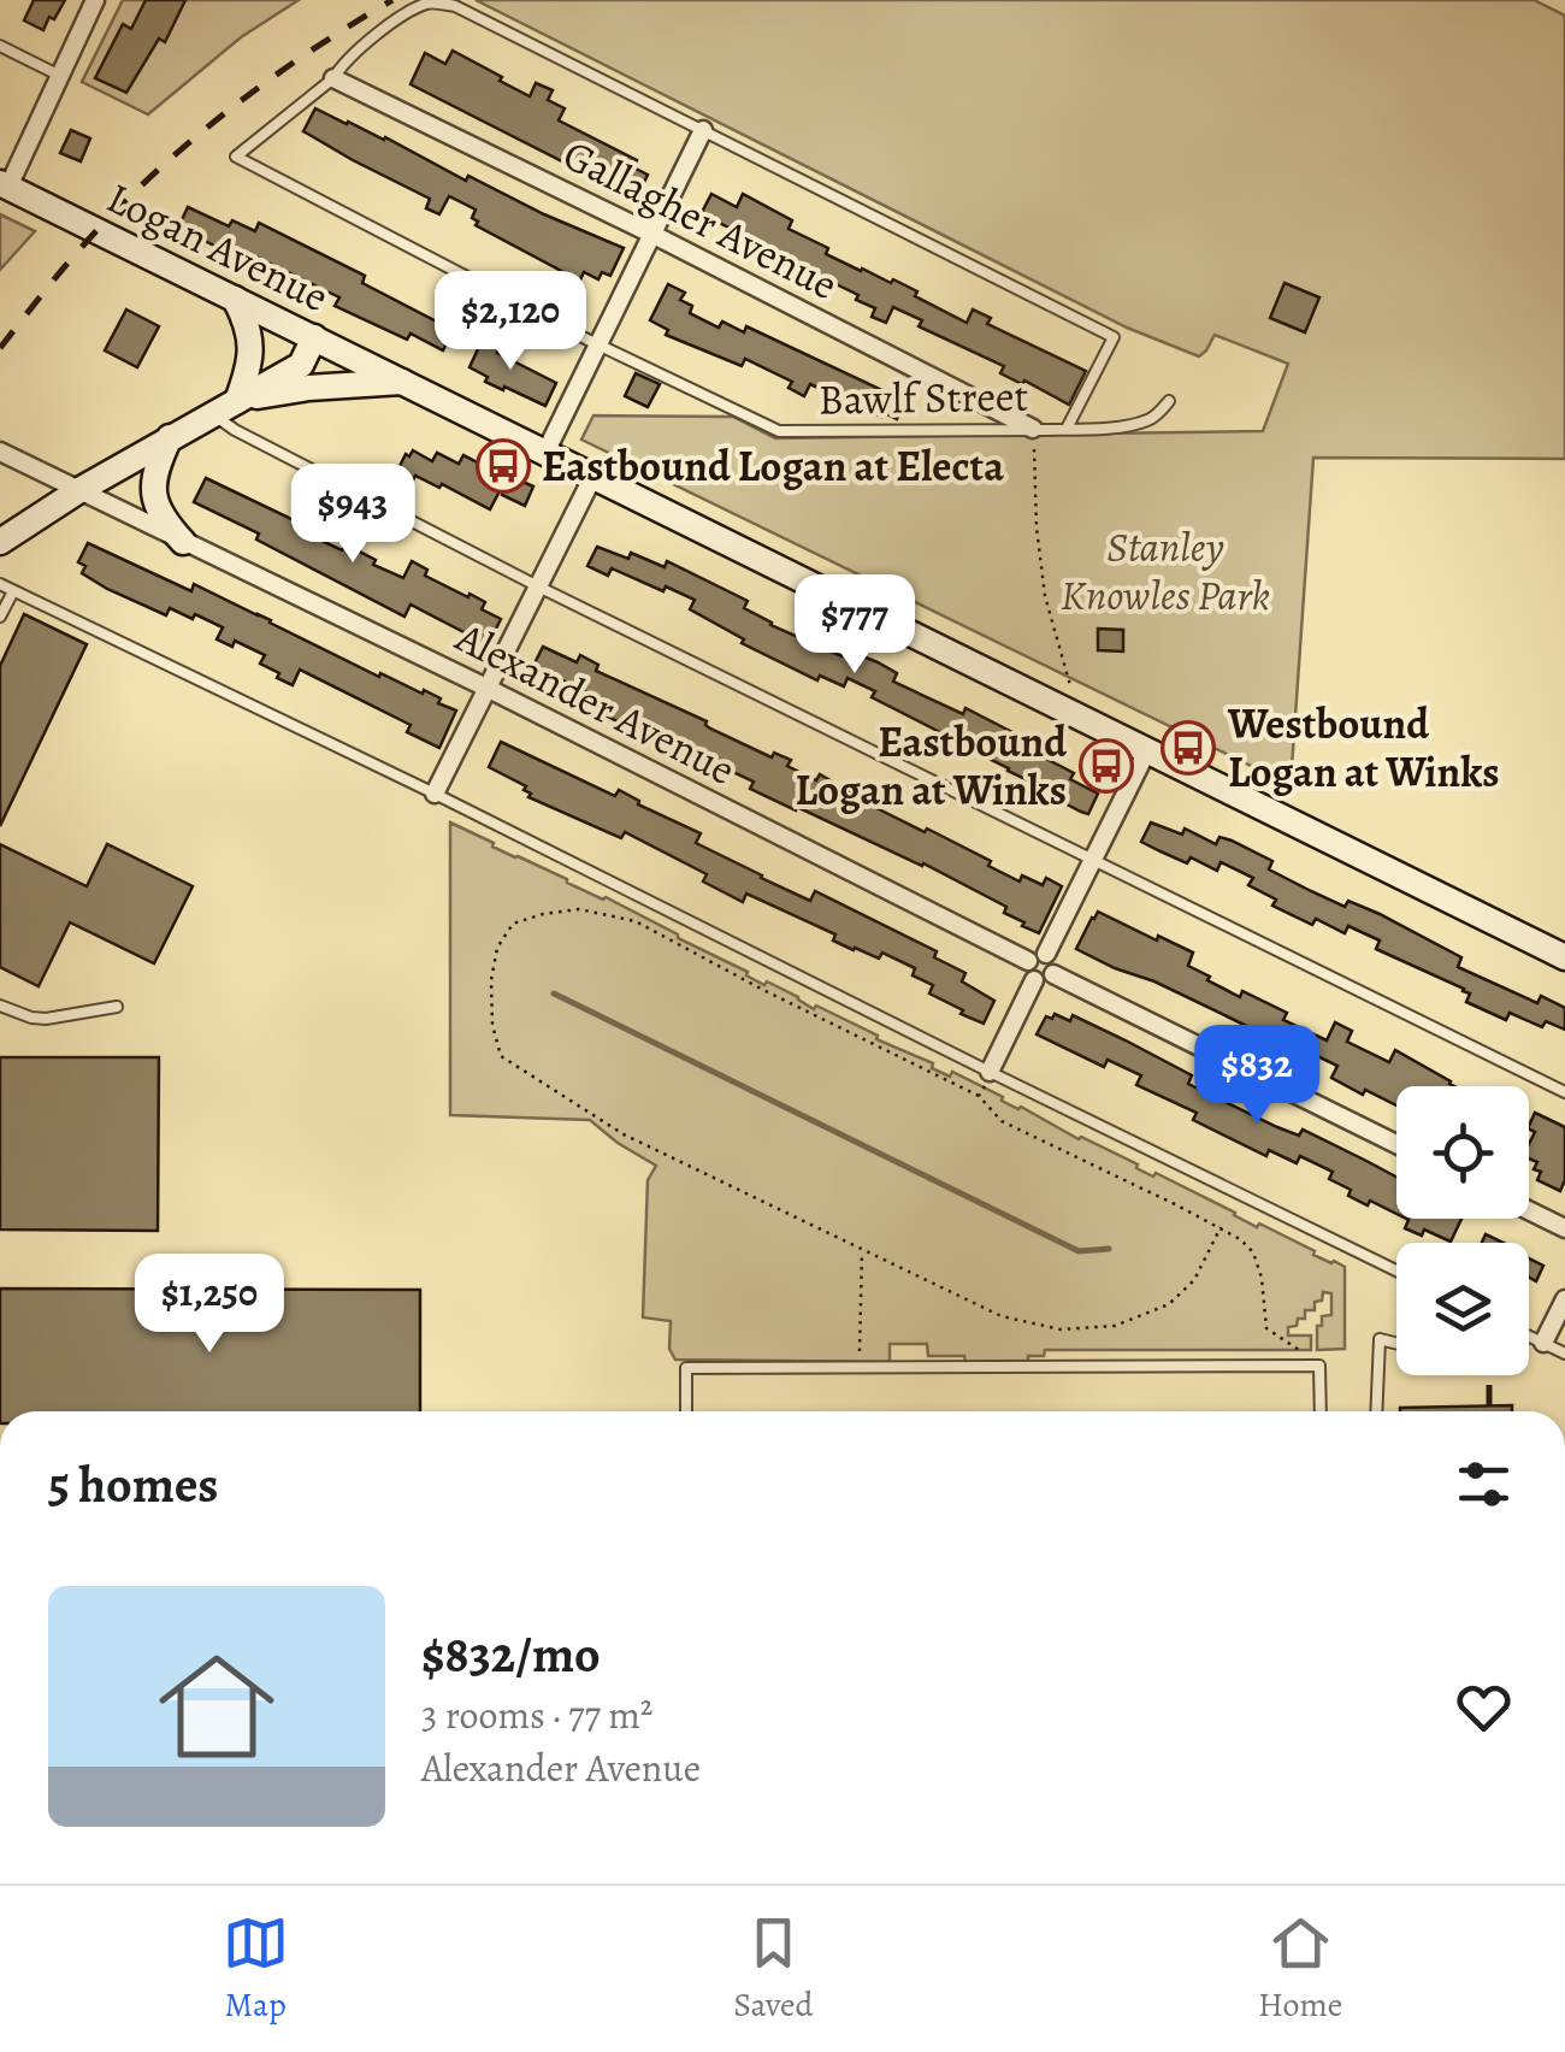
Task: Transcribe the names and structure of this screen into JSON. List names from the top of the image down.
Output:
{
  "streets": {
    "main road": ["Logan Avenue"],
    "street": ["Gallagher Avenue", "Alexander Avenue"],
    "lane": ["Bawlf Street"]
  },
  "crossings": [
    ["Gallagher Avenue", "Bawlf Street"]
  ],
  "parks": ["Stanley Knowles Park"],
  "places": {
    "bus stop": ["Eastbound Logan at Electa", "Westbound Logan at Winks", "Eastbound Logan at Winks"]
  },
  "page": {
    "price": [
      "$2,120",
      "$943",
      "$777",
      "$832",
      "$1,250"
    ],
    "heading": "5 homes",
    "list": [
      {
        "name": "$832/mo",
        "note": "3 rooms · 77 m² · Alexander Avenue"
      }
    ],
    "tabs": ["Map", "Saved", "Home"]
  }
}
